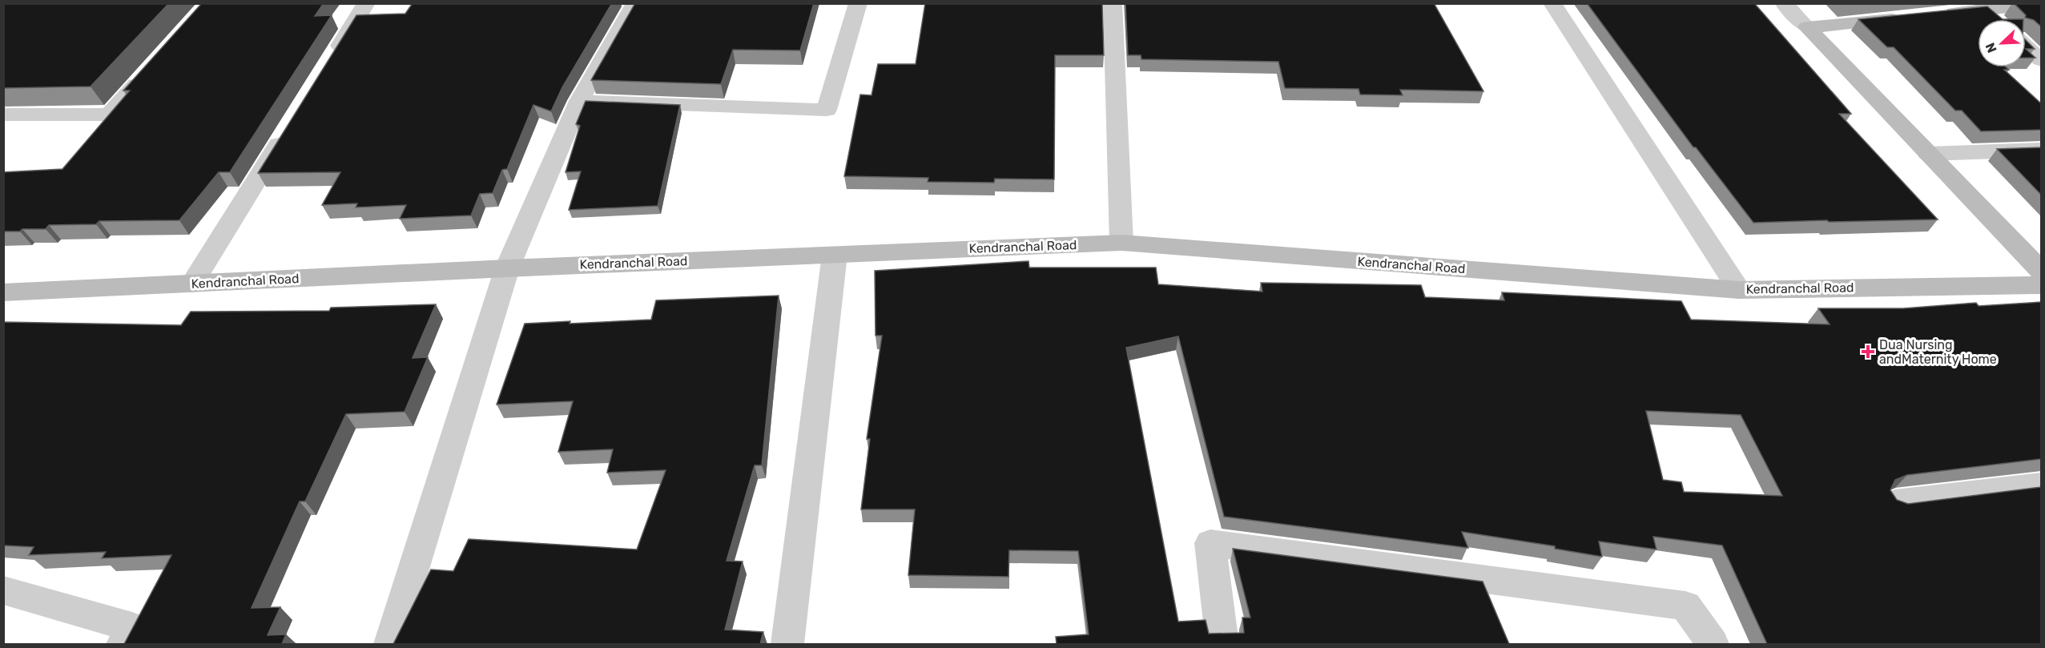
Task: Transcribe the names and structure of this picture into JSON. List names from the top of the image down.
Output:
{
  "streets": {
    "street": ["Kendranchal Road"]
  },
  "places": {
    "health": ["Dua Nursing andMaternity Home"]
  },
  "north": "bottom left"
}
